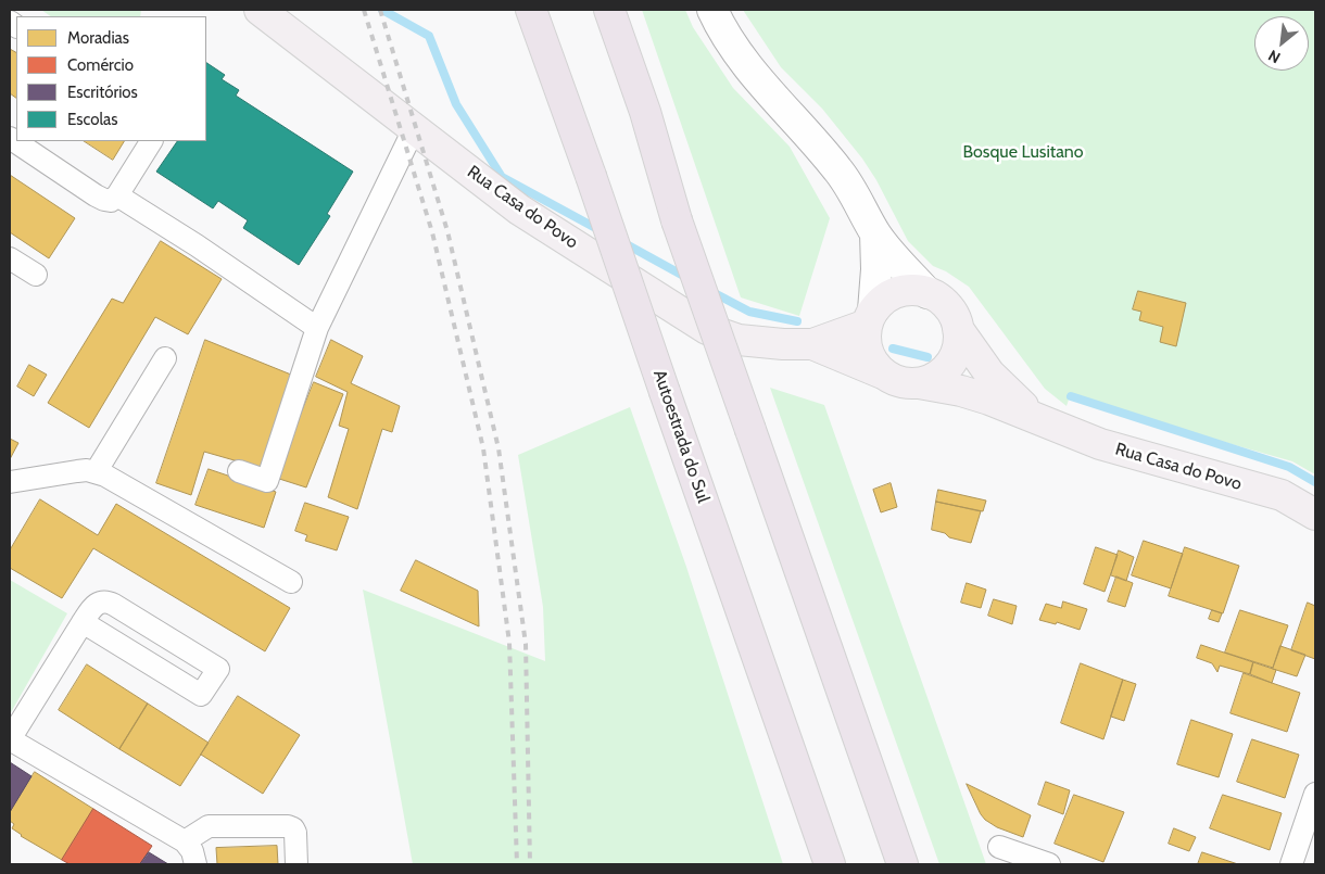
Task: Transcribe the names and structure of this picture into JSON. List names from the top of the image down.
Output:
{
  "streets": {
    "highway": ["Autoestrada do Sul"],
    "main road": ["Rua Casa do Povo"]
  },
  "parks": ["Bosque Lusitano"],
  "legend": [
    "Moradias",
    "Comércio",
    "Escritórios",
    "Escolas"
  ],
  "north": "bottom left"
}
